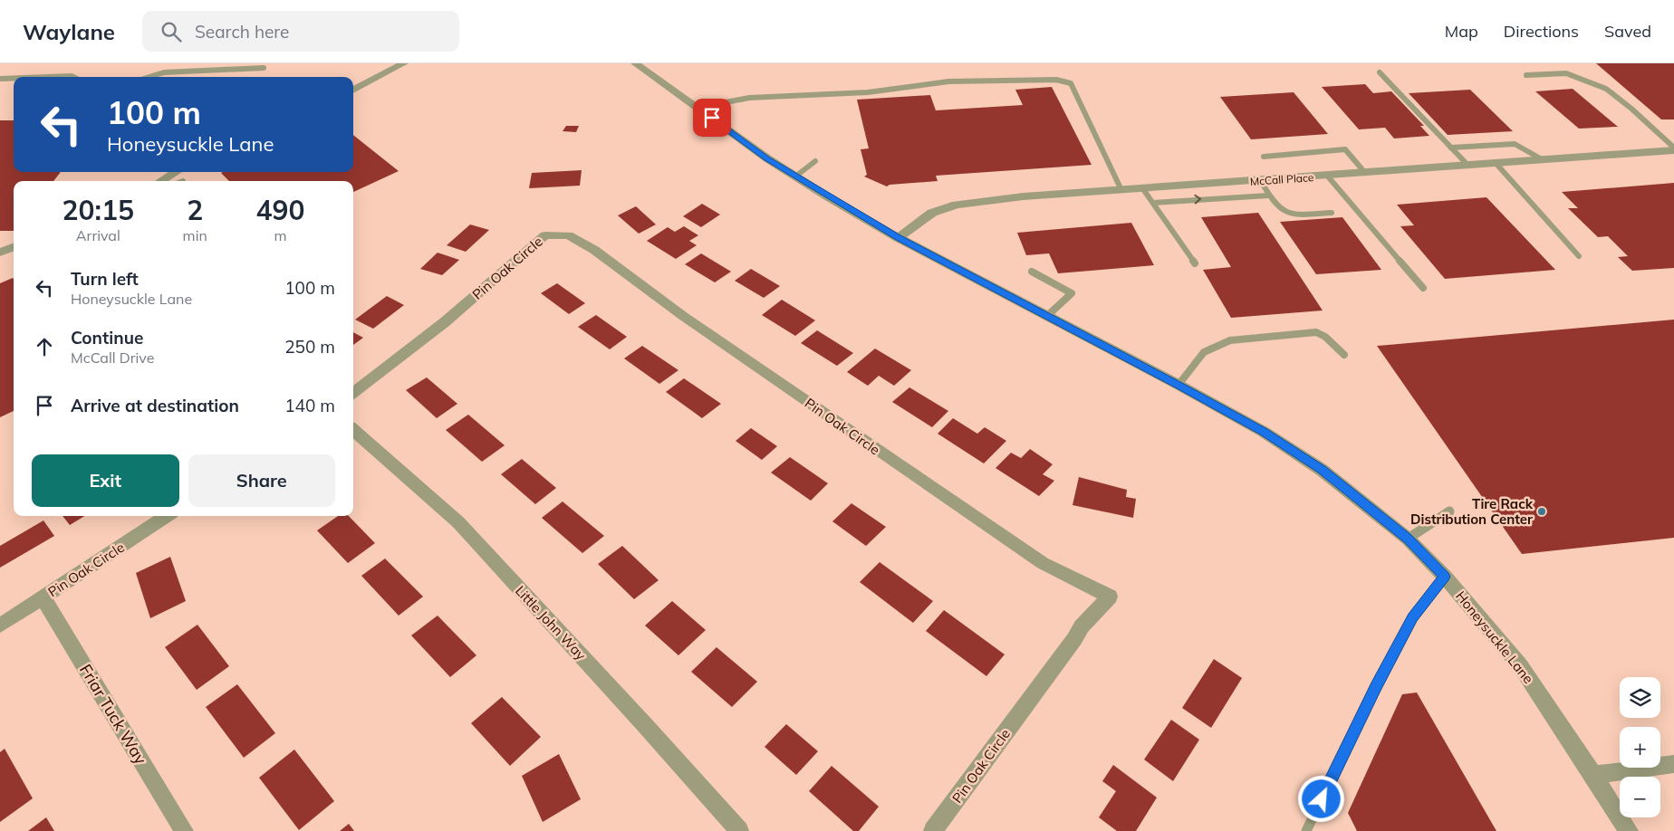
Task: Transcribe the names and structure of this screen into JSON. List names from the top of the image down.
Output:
{
  "streets": {
    "street": [
      "McCall Place",
      "Pin Oak Circle",
      "Little John Way",
      "Honeysuckle Lane",
      "Friar Tuck Way"
    ]
  },
  "crossings": [
    ["McCall Place", "Honeysuckle Lane"],
    ["Pin Oak Circle", "Friar Tuck Way"]
  ],
  "places": ["Tire Rack Distribution Center"],
  "page": {
    "header": "Waylane",
    "search": "Search here",
    "nav": ["Map", "Directions", "Saved"],
    "turn": ["100 m", "Honeysuckle Lane"],
    "eta": [
      "20:15",
      "Arrival",
      "2",
      "min",
      "490",
      "m"
    ],
    "list": [
      {
        "name": "Turn left",
        "note": "Honeysuckle Lane",
        "value": "100 m"
      },
      {
        "name": "Continue",
        "note": "McCall Drive",
        "value": "250 m"
      },
      {
        "name": "Arrive at destination",
        "value": "140 m"
      }
    ],
    "buttons": ["Exit", "Share"],
    "map_buttons": ["+", "−"]
  }
}
